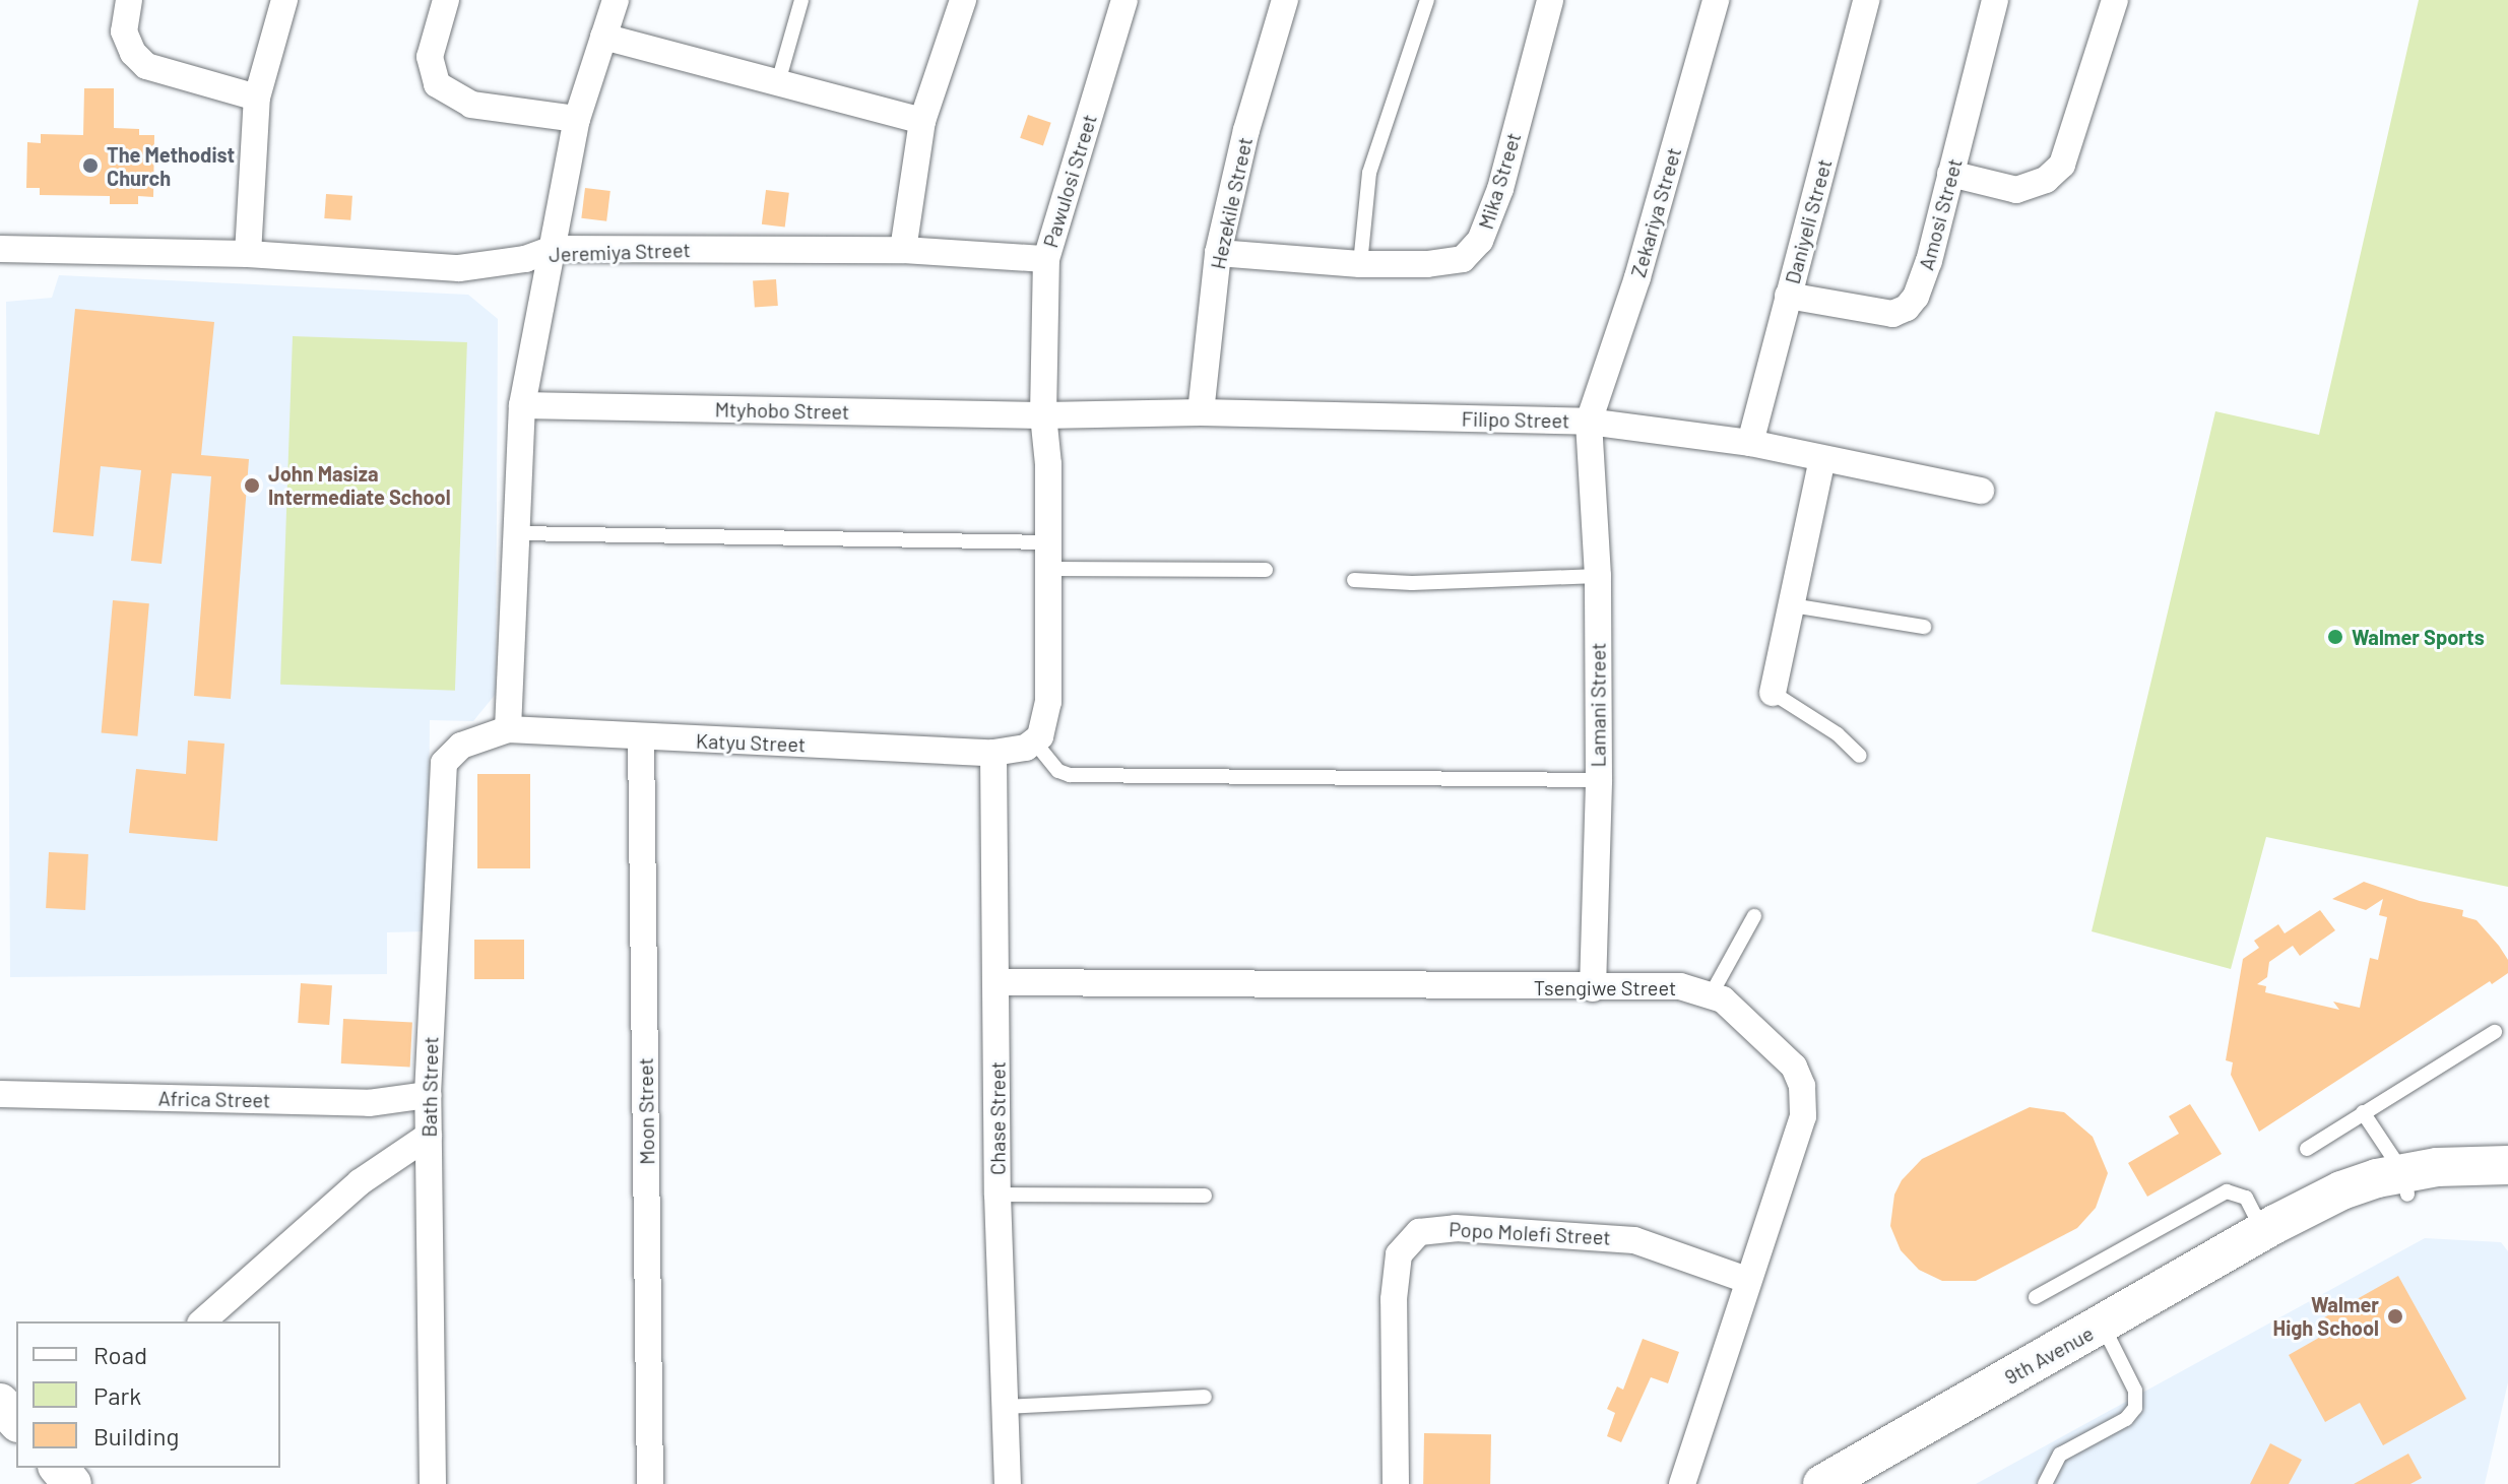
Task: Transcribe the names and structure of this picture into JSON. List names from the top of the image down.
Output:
{
  "streets": {
    "street": [
      "Pawulosi Street",
      "Mika Street",
      "Hezekile Street",
      "Zekariya Street",
      "Amosi Street",
      "Daniyeli Street",
      "Jeremiya Street",
      "Mtyhobo Street",
      "Filipo Street",
      "Lamani Street",
      "Katyu Street",
      "Tsengiwe Street",
      "Bath Street",
      "Africa Street",
      "Moon Street",
      "Chase Street",
      "Popo Molefi Street",
      "9th Avenue"
    ]
  },
  "crossings": [
    ["Pawulosi Street", "Jeremiya Street"],
    ["Pawulosi Street", "Mtyhobo Street"],
    ["Pawulosi Street", "Filipo Street"],
    ["Pawulosi Street", "Katyu Street"],
    ["Mika Street", "Hezekile Street"],
    ["Hezekile Street", "Filipo Street"],
    ["Zekariya Street", "Filipo Street"],
    ["Zekariya Street", "Lamani Street"],
    ["Amosi Street", "Daniyeli Street"],
    ["Daniyeli Street", "Filipo Street"],
    ["Mtyhobo Street", "Filipo Street"],
    ["Filipo Street", "Lamani Street"],
    ["Lamani Street", "Tsengiwe Street"],
    ["Katyu Street", "Bath Street"],
    ["Katyu Street", "Moon Street"],
    ["Katyu Street", "Chase Street"],
    ["Tsengiwe Street", "Chase Street"],
    ["Tsengiwe Street", "Popo Molefi Street"],
    ["Bath Street", "Africa Street"]
  ],
  "places": [
    "The Methodist Church",
    "John Masiza Intermediate School",
    "Walmer Sports",
    "Walmer High School"
  ],
  "legend": ["Road", "Park", "Building"]
}
